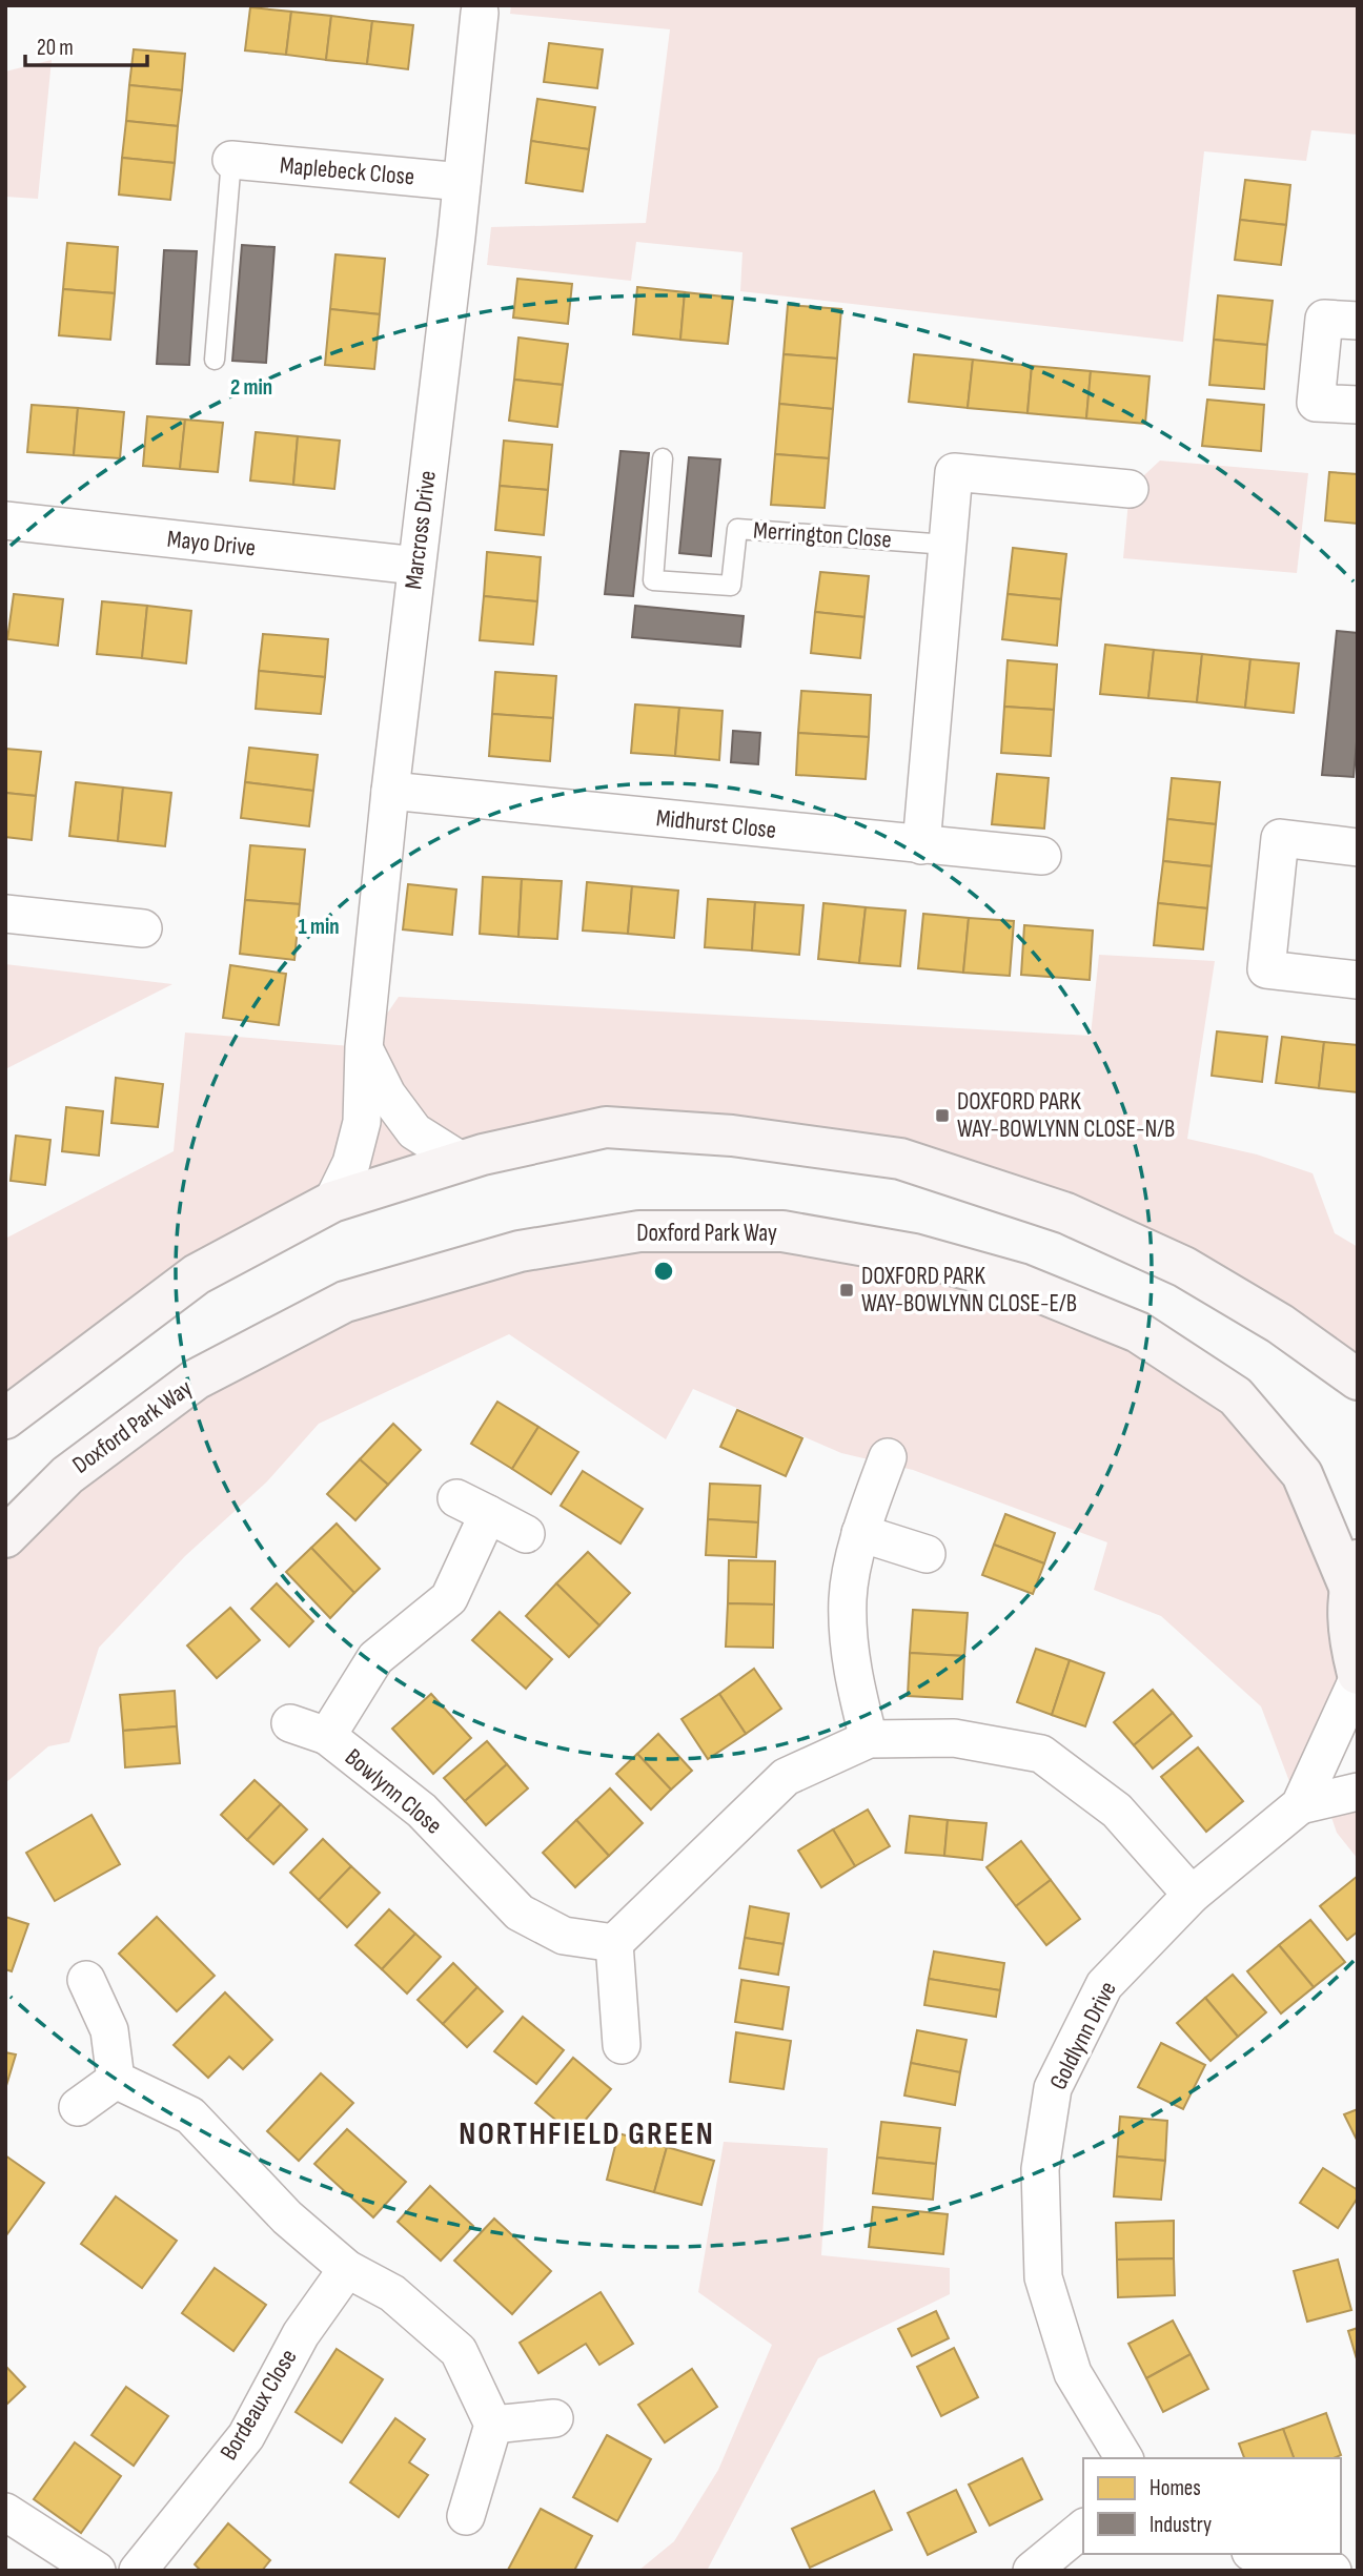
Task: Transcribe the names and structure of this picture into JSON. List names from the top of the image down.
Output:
{
  "streets": {
    "main road": ["Doxford Park Way"],
    "street": [
      "Maplebeck Close",
      "Marcross Drive",
      "Mayo Drive",
      "Midhurst Close",
      "Bowlynn Close",
      "Goldlynn Drive",
      "Bordeaux Close"
    ],
    "lane": ["Merrington Close"]
  },
  "crossings": [
    ["Maplebeck Close", "Marcross Drive"],
    ["Marcross Drive", "Mayo Drive"],
    ["Marcross Drive", "Midhurst Close"]
  ],
  "districts": ["NORTHFIELD GREEN"],
  "places": {
    "transit": ["DOXFORD PARK WAY-BOWLYNN CLOSE-N/B", "DOXFORD PARK WAY-BOWLYNN CLOSE-E/B"]
  },
  "legend": ["Homes", "Industry"],
  "scale_bar": "20 m",
  "rings": ["2 min", "1 min"]
}
